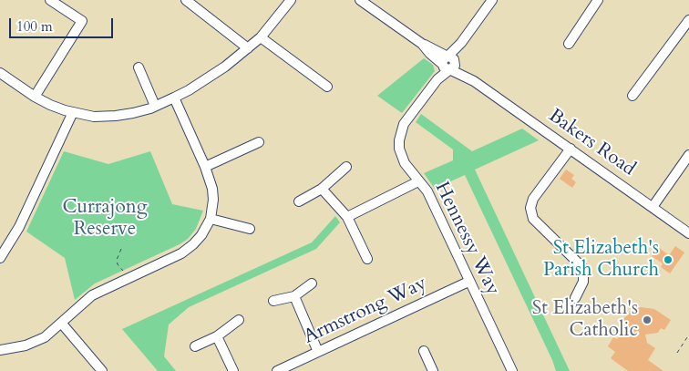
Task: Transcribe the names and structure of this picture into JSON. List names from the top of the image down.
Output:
{
  "streets": {
    "street": ["Bakers Road", "Hennessy Way", "Armstrong Way"]
  },
  "crossings": [
    ["Bakers Road", "Hennessy Way"],
    ["Hennessy Way", "Armstrong Way"]
  ],
  "parks": ["Currajong Reserve"],
  "places": ["St Elizabeth's Parish Church", "St Elizabeth's Catholic"],
  "scale_bar": "100 m"
}
